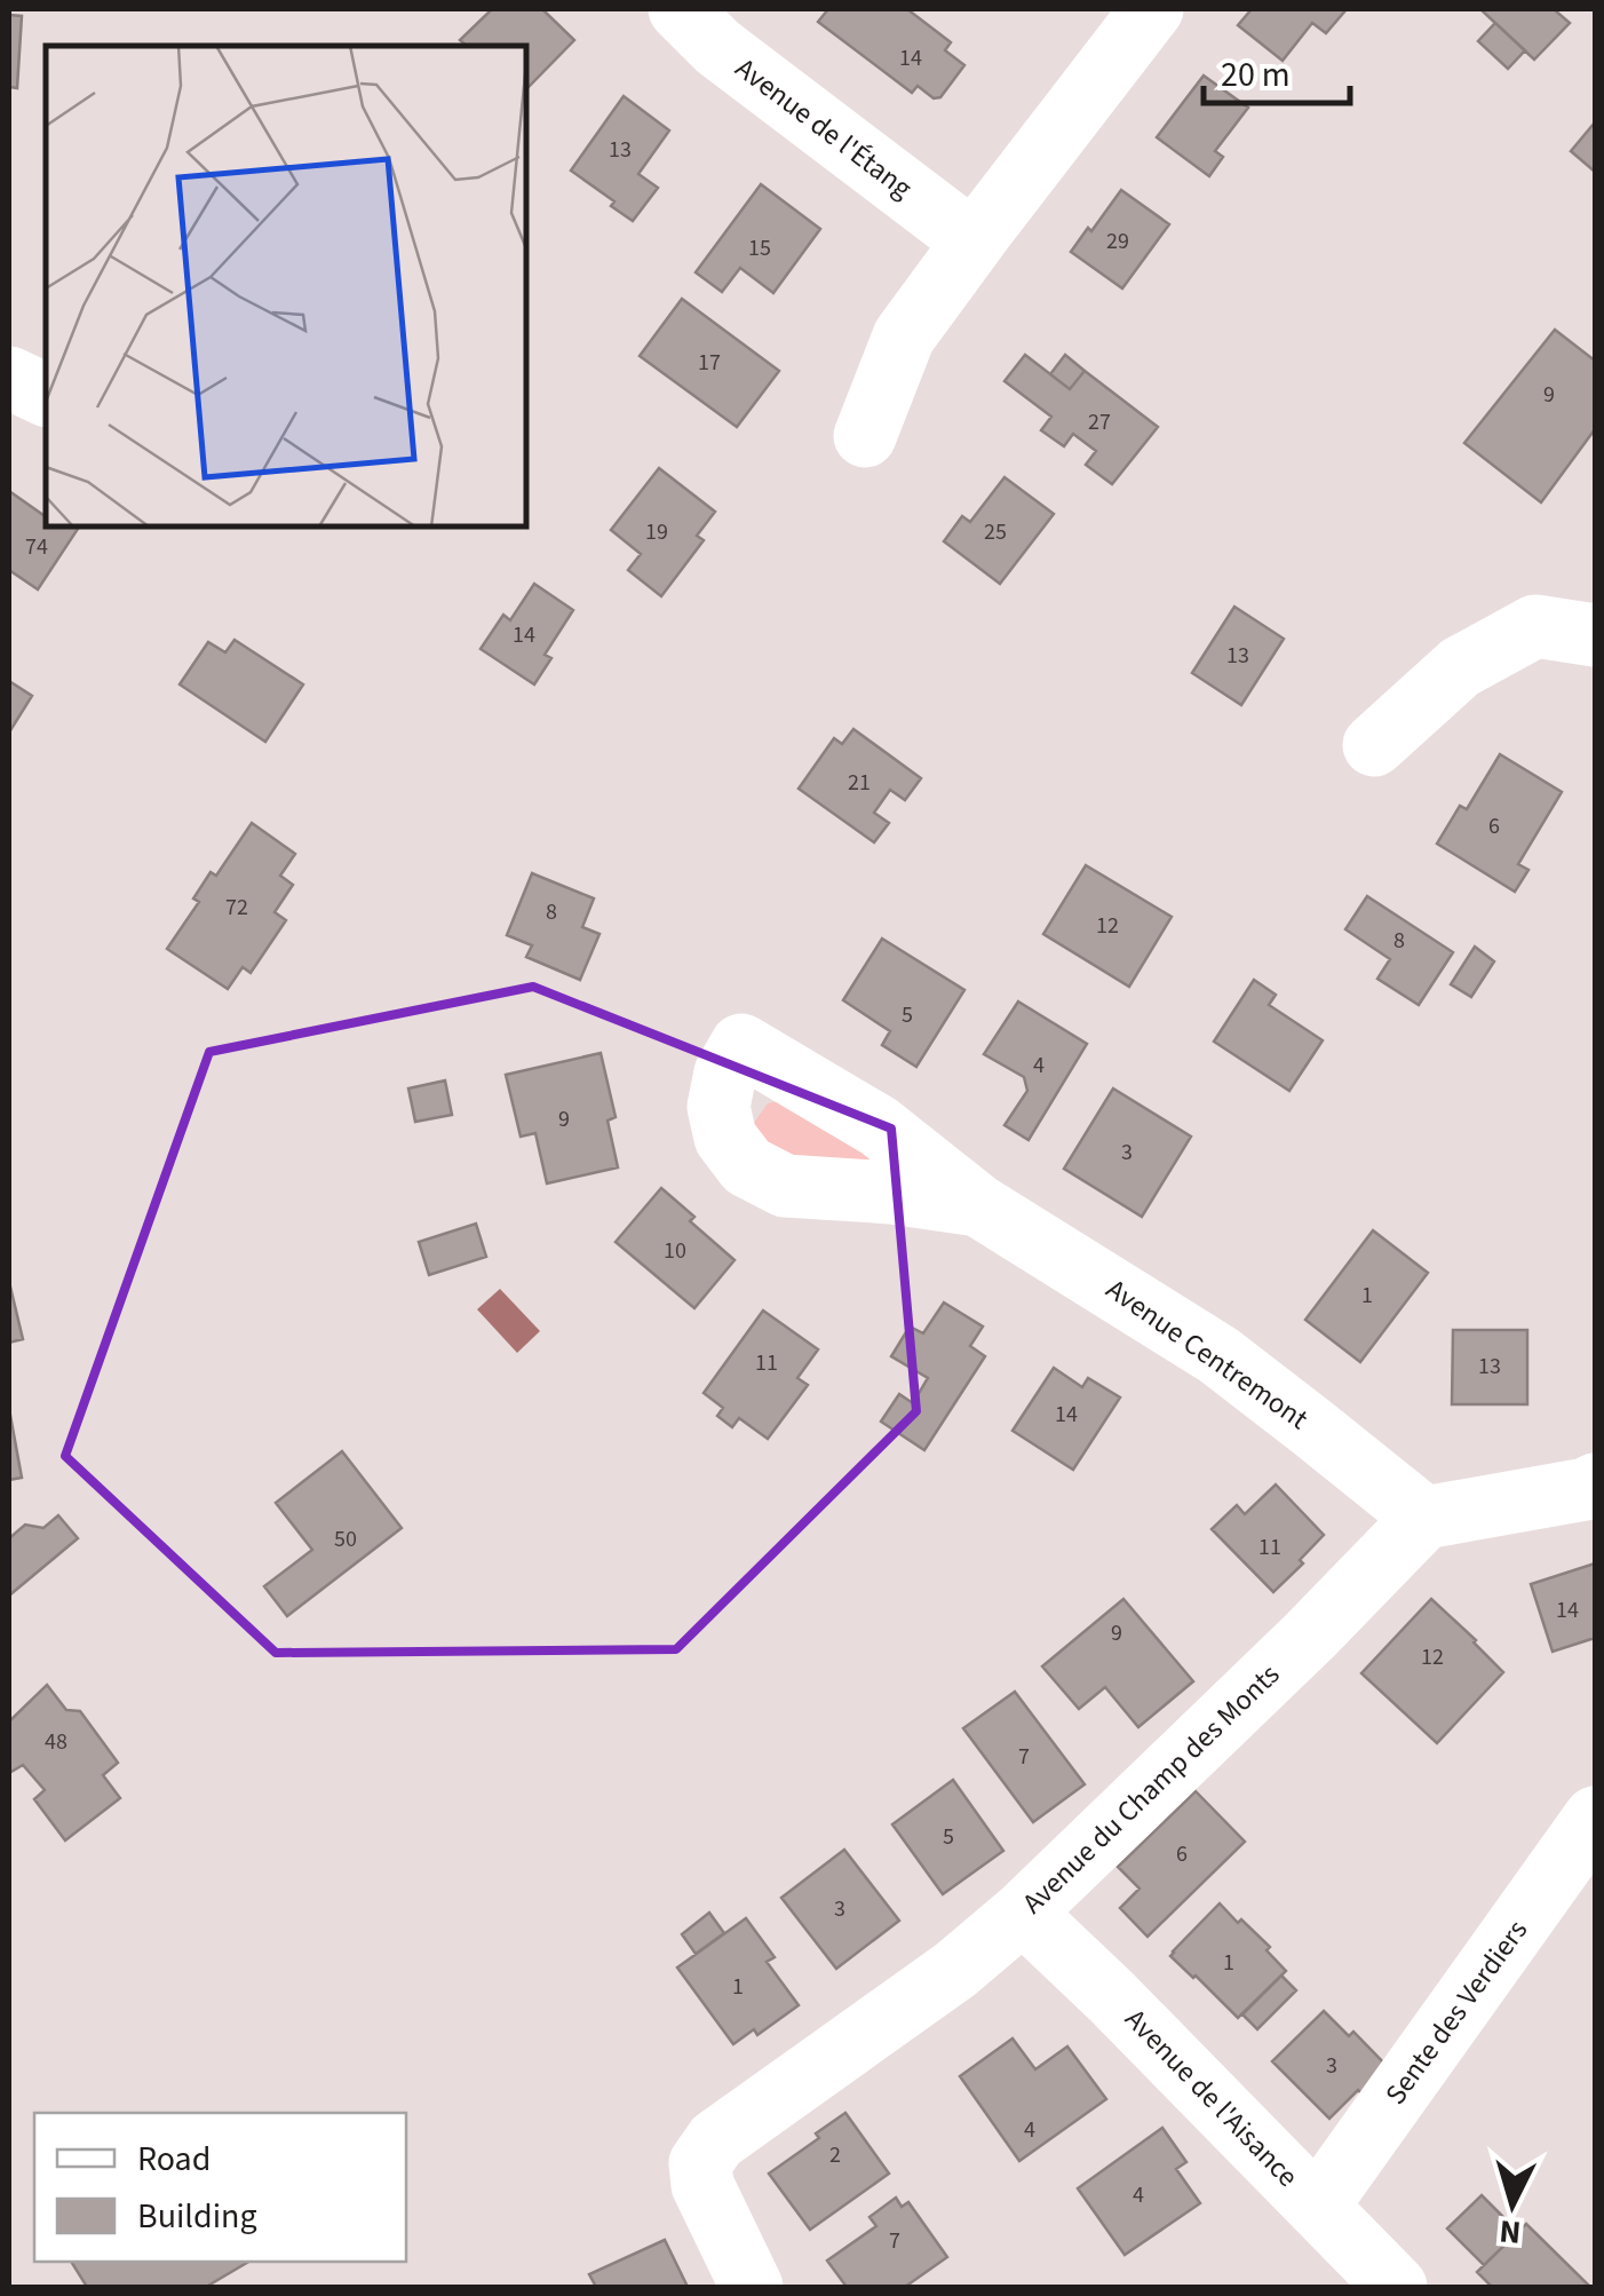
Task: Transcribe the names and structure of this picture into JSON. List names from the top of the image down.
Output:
{
  "streets": {
    "street": [
      "Avenue de l'Étang",
      "Avenue Centremont",
      "Avenue du Champ des Monts",
      "Sente des Verdiers",
      "Avenue de l'Aisance"
    ]
  },
  "crossings": [
    ["Avenue Centremont", "Avenue du Champ des Monts"],
    ["Avenue du Champ des Monts", "Avenue de l'Aisance"],
    ["Sente des Verdiers", "Avenue de l'Aisance"]
  ],
  "house_numbers": [
    "14",
    "13",
    "29",
    "15",
    "17",
    "9",
    "27",
    "19",
    "25",
    "74",
    "14",
    "13",
    "21",
    "6",
    "72",
    "8",
    "12",
    "8",
    "5",
    "4",
    "9",
    "3",
    "10",
    "1",
    "11",
    "13",
    "14",
    "50",
    "11",
    "14",
    "9",
    "12",
    "48",
    "7",
    "5",
    "6",
    "3",
    "1",
    "1",
    "3",
    "4",
    "2",
    "4",
    "7"
  ],
  "legend": ["Road", "Building"],
  "scale_bar": "20 m",
  "north": "bottom"
}
